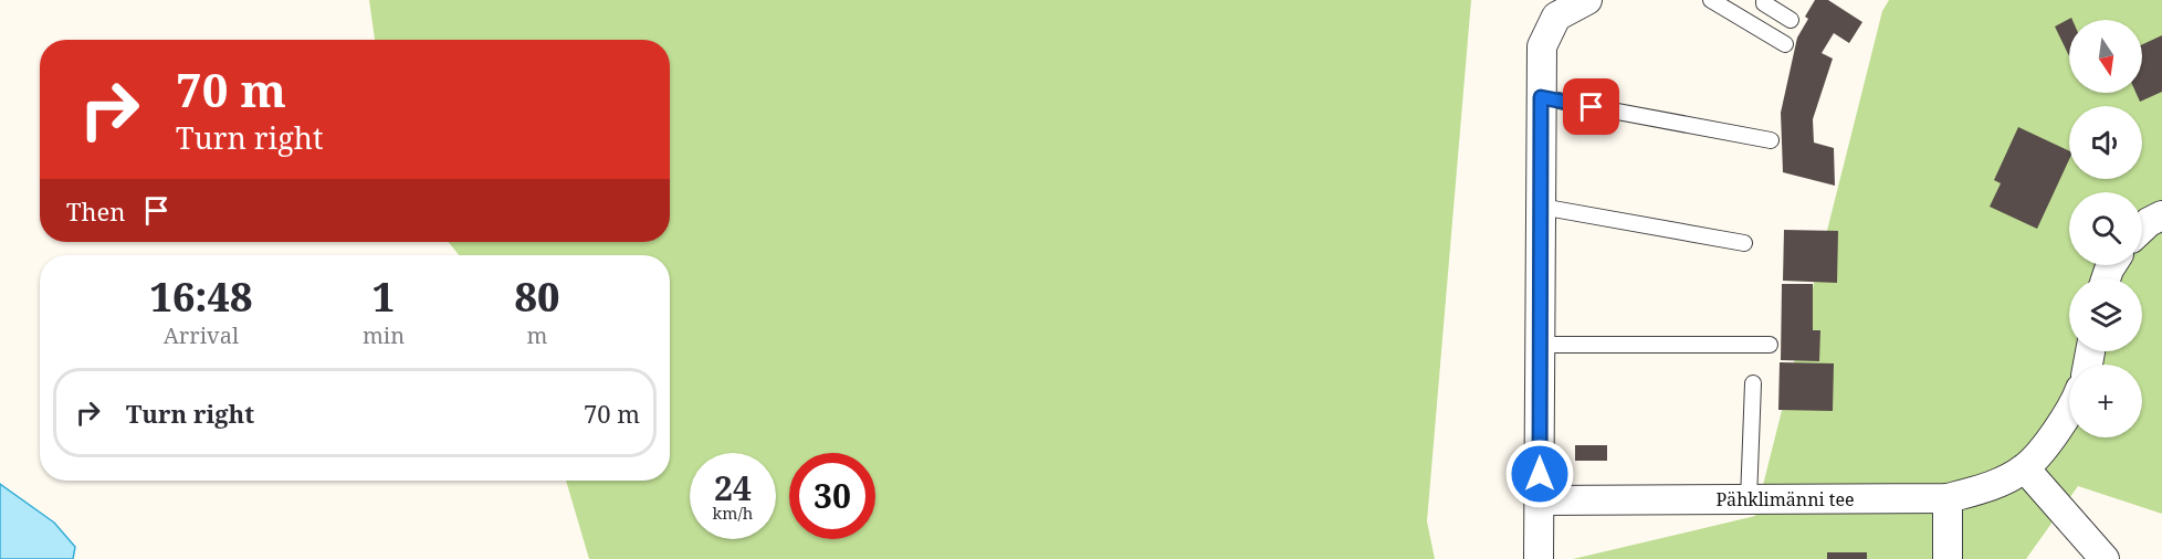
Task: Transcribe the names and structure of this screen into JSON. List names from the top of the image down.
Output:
{
  "streets": {
    "street": ["Pähklimänni tee"]
  },
  "north": "bottom",
  "page": {
    "map_buttons": "+",
    "turn": ["70 m", "Turn right"],
    "then": "Then",
    "eta": [
      "16:48",
      "Arrival",
      "1",
      "min",
      "80",
      "m"
    ],
    "list": [
      {
        "name": "Turn right",
        "value": "70 m"
      }
    ],
    "speed": "24 km/h",
    "limit": "30"
  }
}
